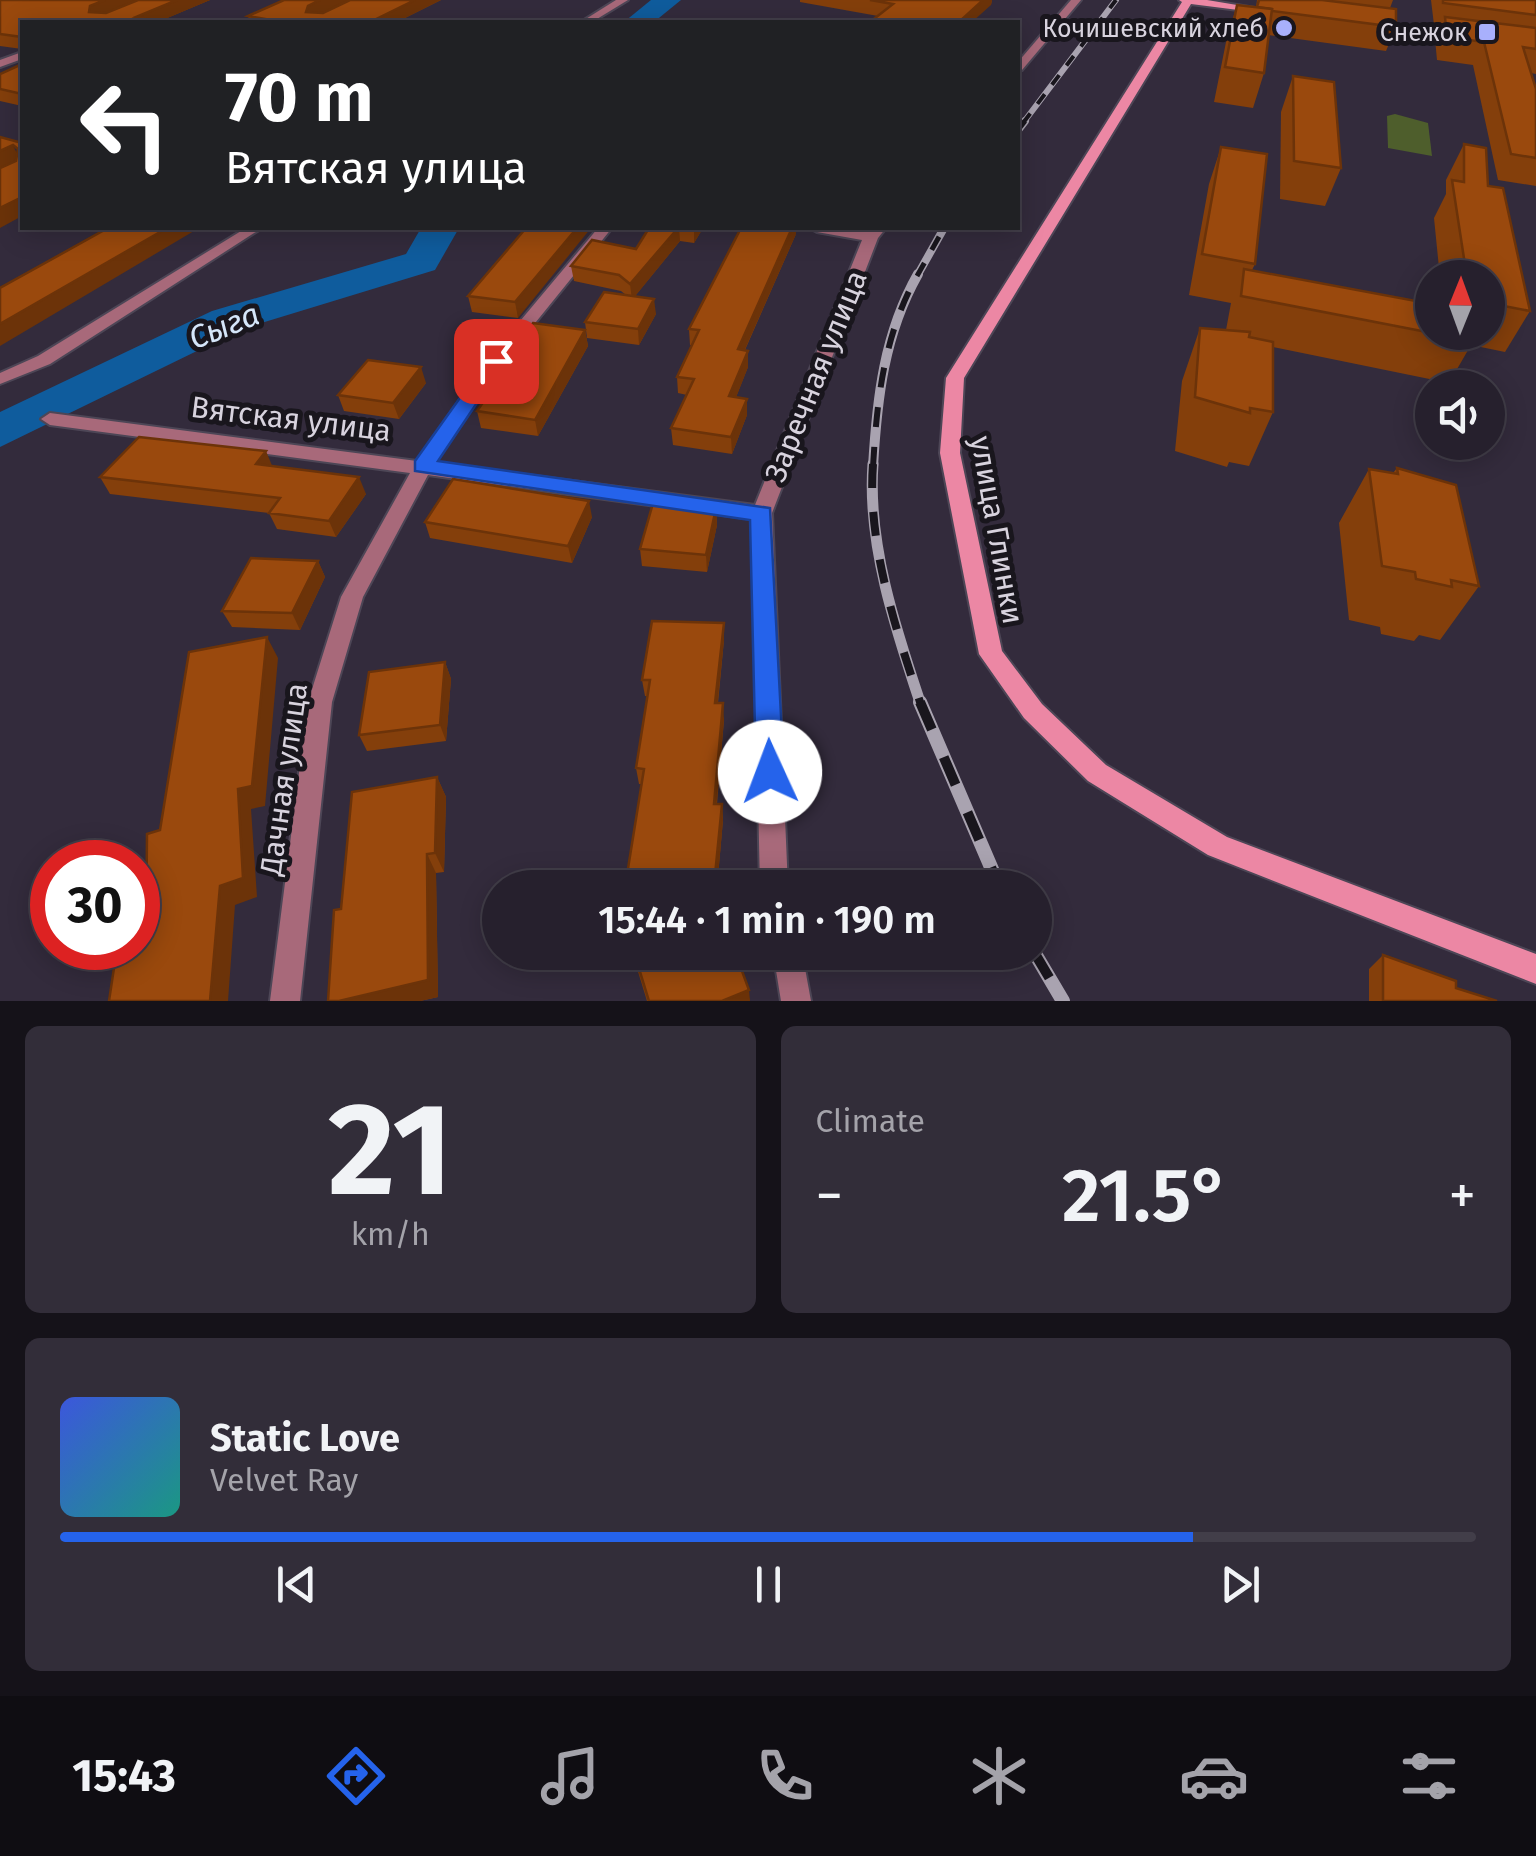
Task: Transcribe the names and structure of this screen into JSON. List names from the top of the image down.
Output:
{
  "streets": {
    "main road": ["улица Глинки"],
    "street": ["Заречная улица", "Вятская улица", "Дачная улица"]
  },
  "crossings": [
    ["Заречная улица", "Вятская улица"],
    ["Вятская улица", "Дачная улица"]
  ],
  "water": ["Сыга"],
  "places": {
    "other": ["Кочишевский хлеб"],
    "transit": ["Снежок"]
  },
  "north": "top",
  "page": {
    "turn": ["70 m", "Вятская улица"],
    "limit": "30",
    "trip": "15:44 · 1 min · 190 m",
    "tile": [
      ["21", "km/h"],
      "Climate"
    ],
    "heat": ["−", "21.5°", "+"],
    "song": ["Static Love", "Velvet Ray"],
    "tabs": "15:43"
  }
}
